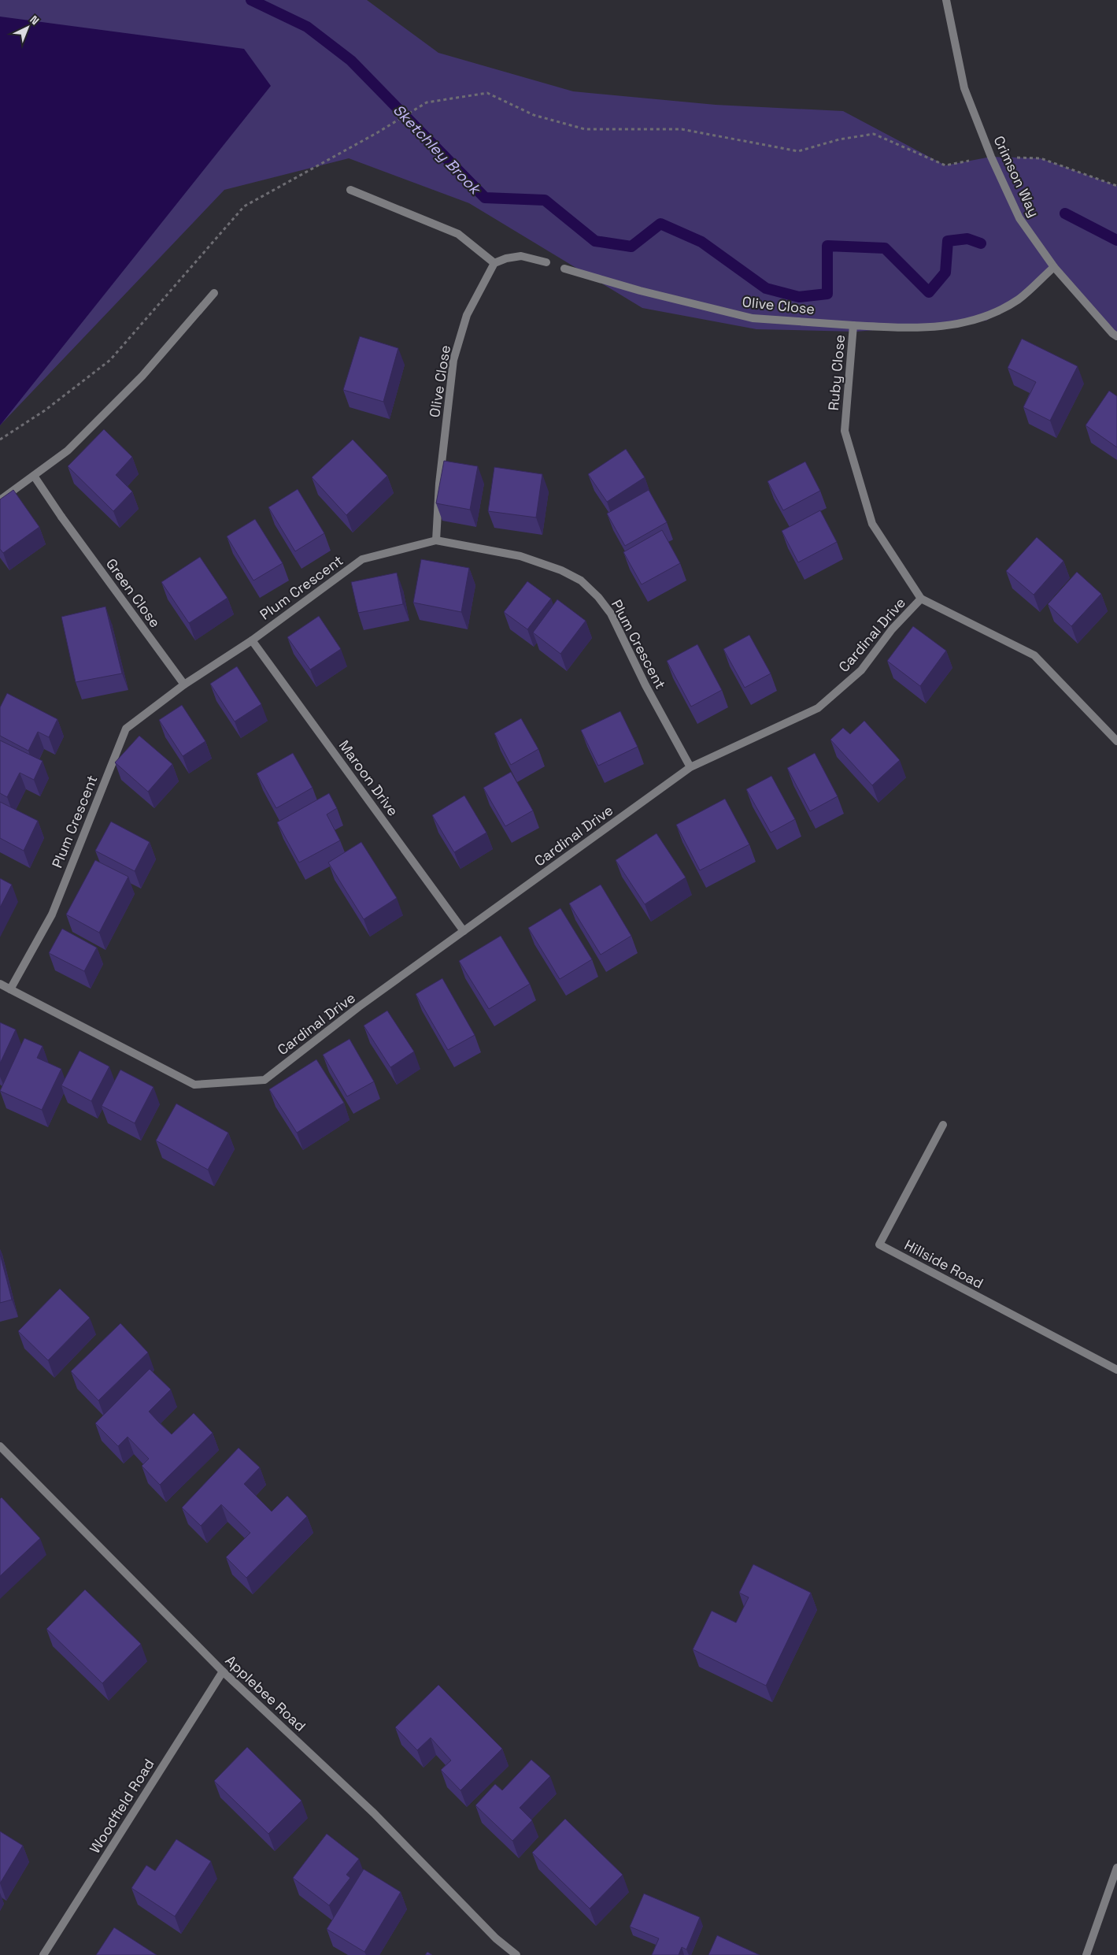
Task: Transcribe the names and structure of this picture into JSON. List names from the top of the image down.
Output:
{
  "streets": {
    "street": [
      "Crimson Way",
      "Olive Close",
      "Ruby Close",
      "Plum Crescent",
      "Green Close",
      "Cardinal Drive",
      "Maroon Drive",
      "Hillside Road",
      "Applebee Road",
      "Woodfield Road"
    ]
  },
  "crossings": [
    ["Crimson Way", "Ruby Close"],
    ["Olive Close", "Ruby Close"],
    ["Olive Close", "Plum Crescent"],
    ["Ruby Close", "Cardinal Drive"],
    ["Plum Crescent", "Green Close"],
    ["Plum Crescent", "Cardinal Drive"],
    ["Plum Crescent", "Maroon Drive"],
    ["Cardinal Drive", "Maroon Drive"],
    ["Applebee Road", "Woodfield Road"]
  ],
  "water": ["Sketchley Brook"],
  "north": "top right"
}
